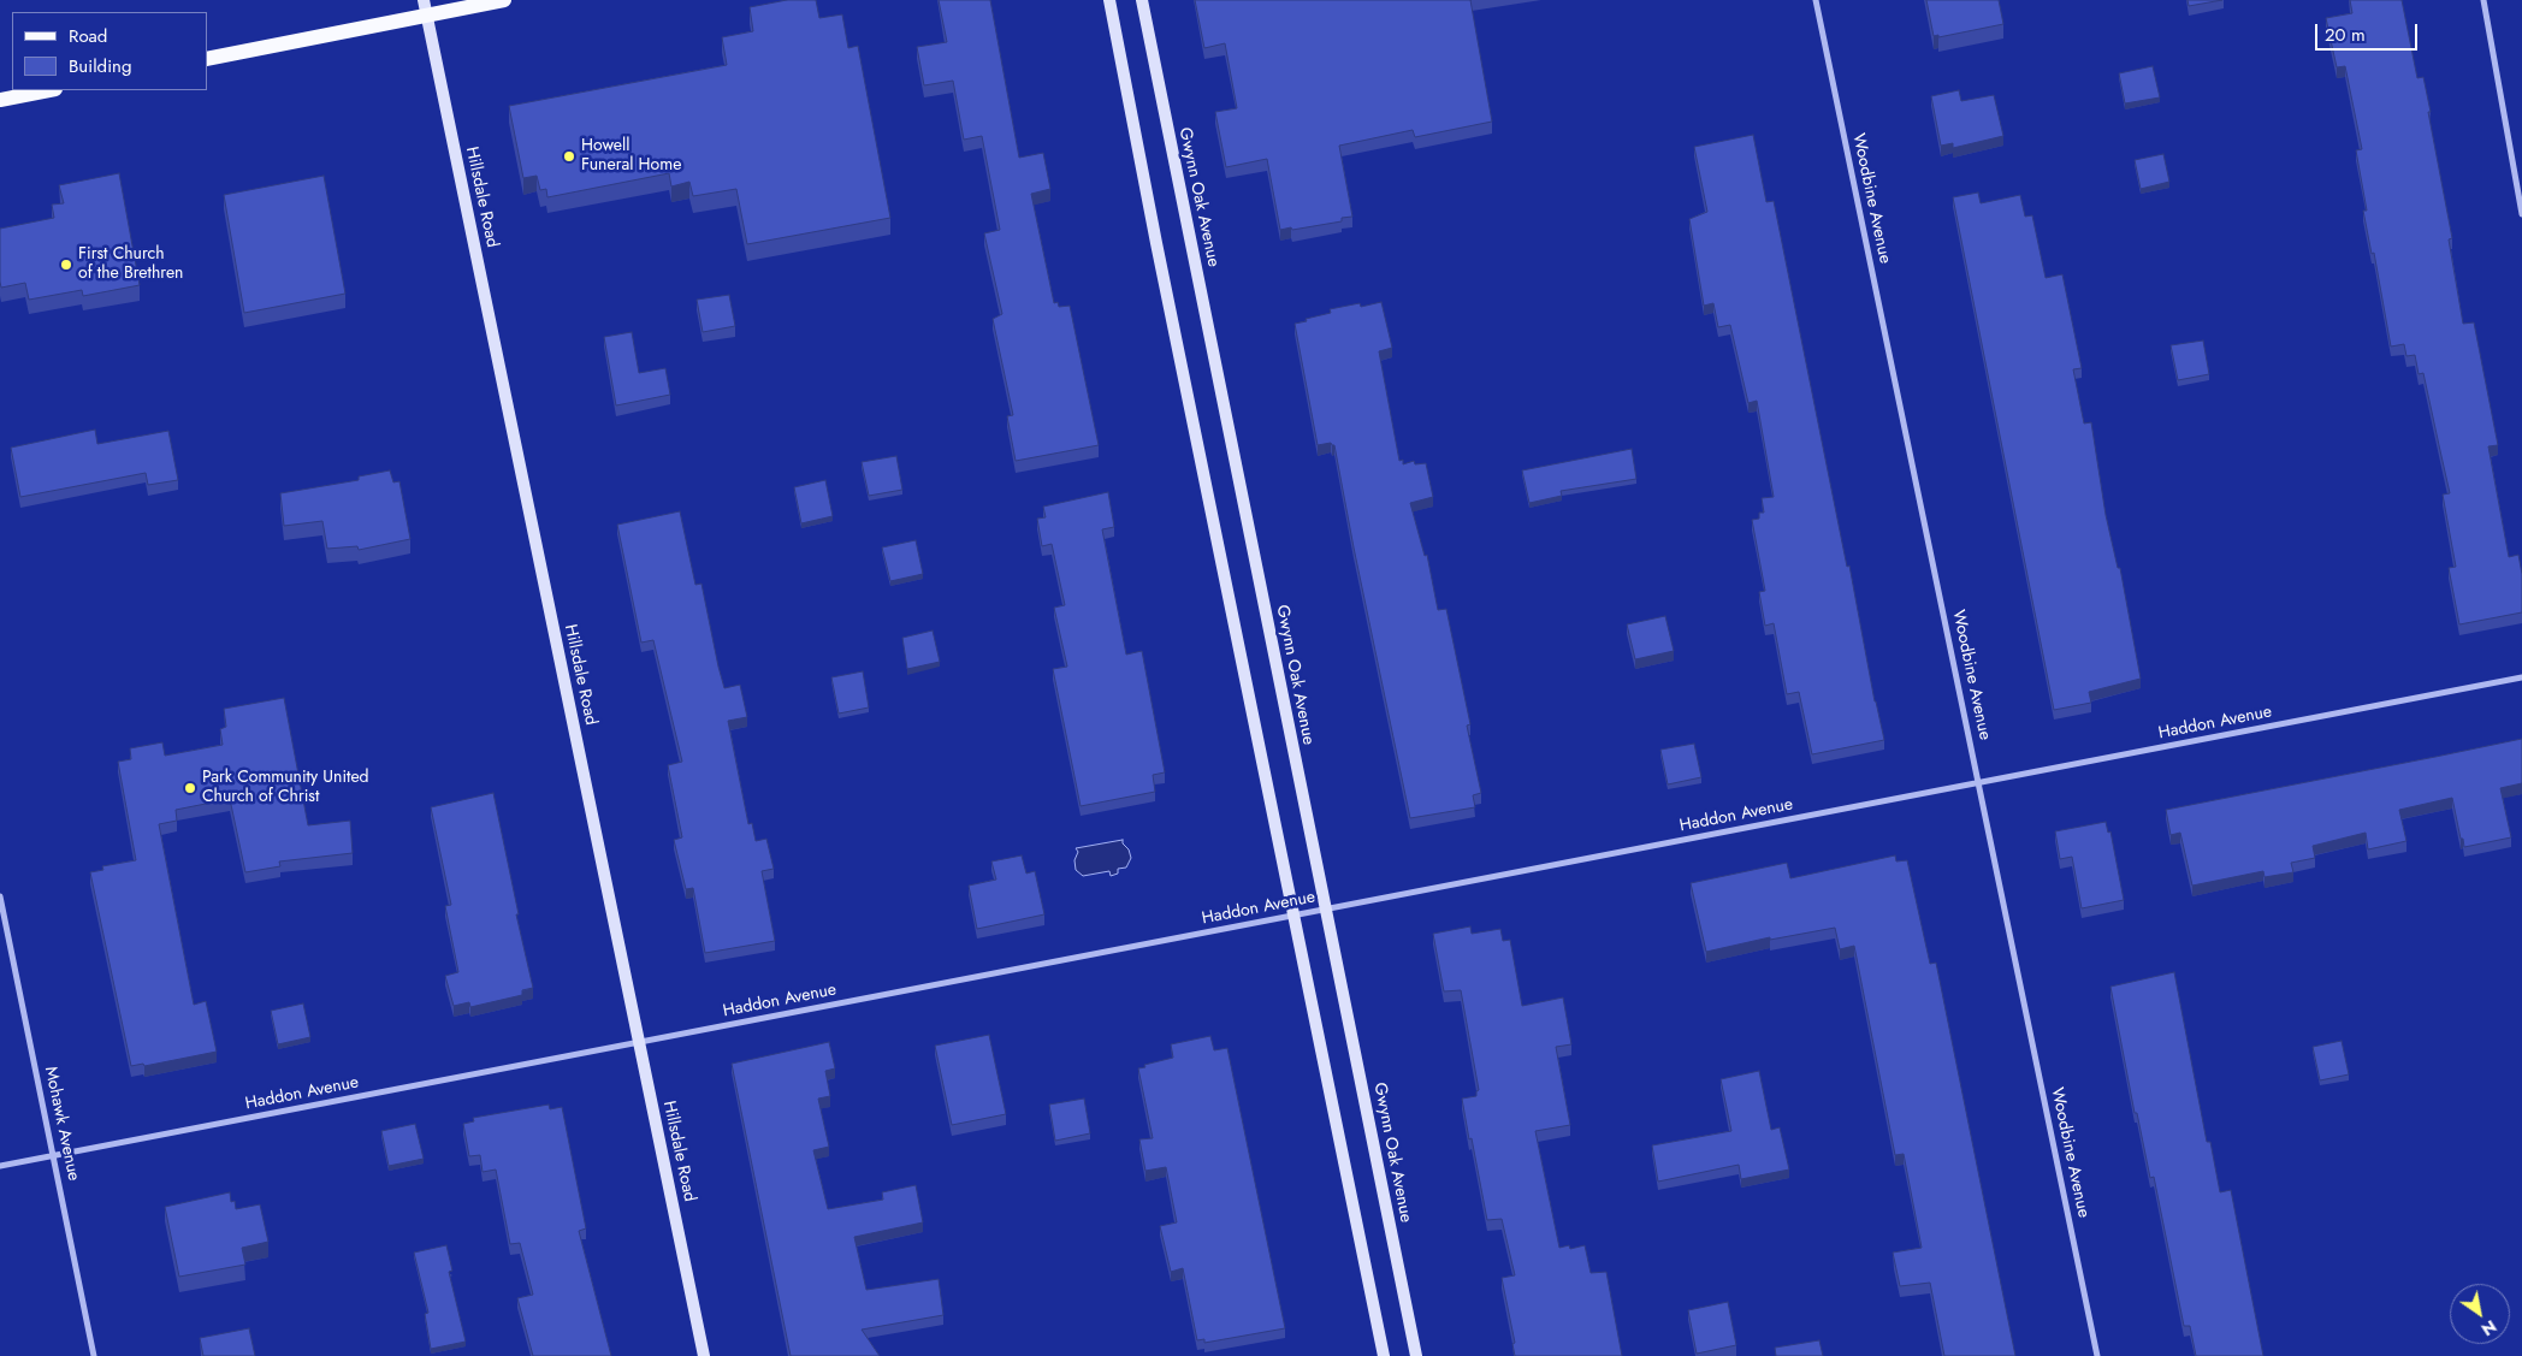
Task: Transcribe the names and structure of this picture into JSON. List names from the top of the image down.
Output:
{
  "streets": {
    "street": [
      "Hillsdale Road",
      "Gwynn Oak Avenue",
      "Woodbine Avenue",
      "Haddon Avenue",
      "Mohawk Avenue"
    ]
  },
  "crossings": [
    ["Hillsdale Road", "Haddon Avenue"],
    ["Gwynn Oak Avenue", "Haddon Avenue"],
    ["Woodbine Avenue", "Haddon Avenue"],
    ["Haddon Avenue", "Mohawk Avenue"]
  ],
  "places": ["Howell Funeral Home", "First Church of the Brethren", "Park Community United Church of Christ"],
  "legend": ["Road", "Building"],
  "scale_bar": "20 m",
  "north": "bottom right"
}
